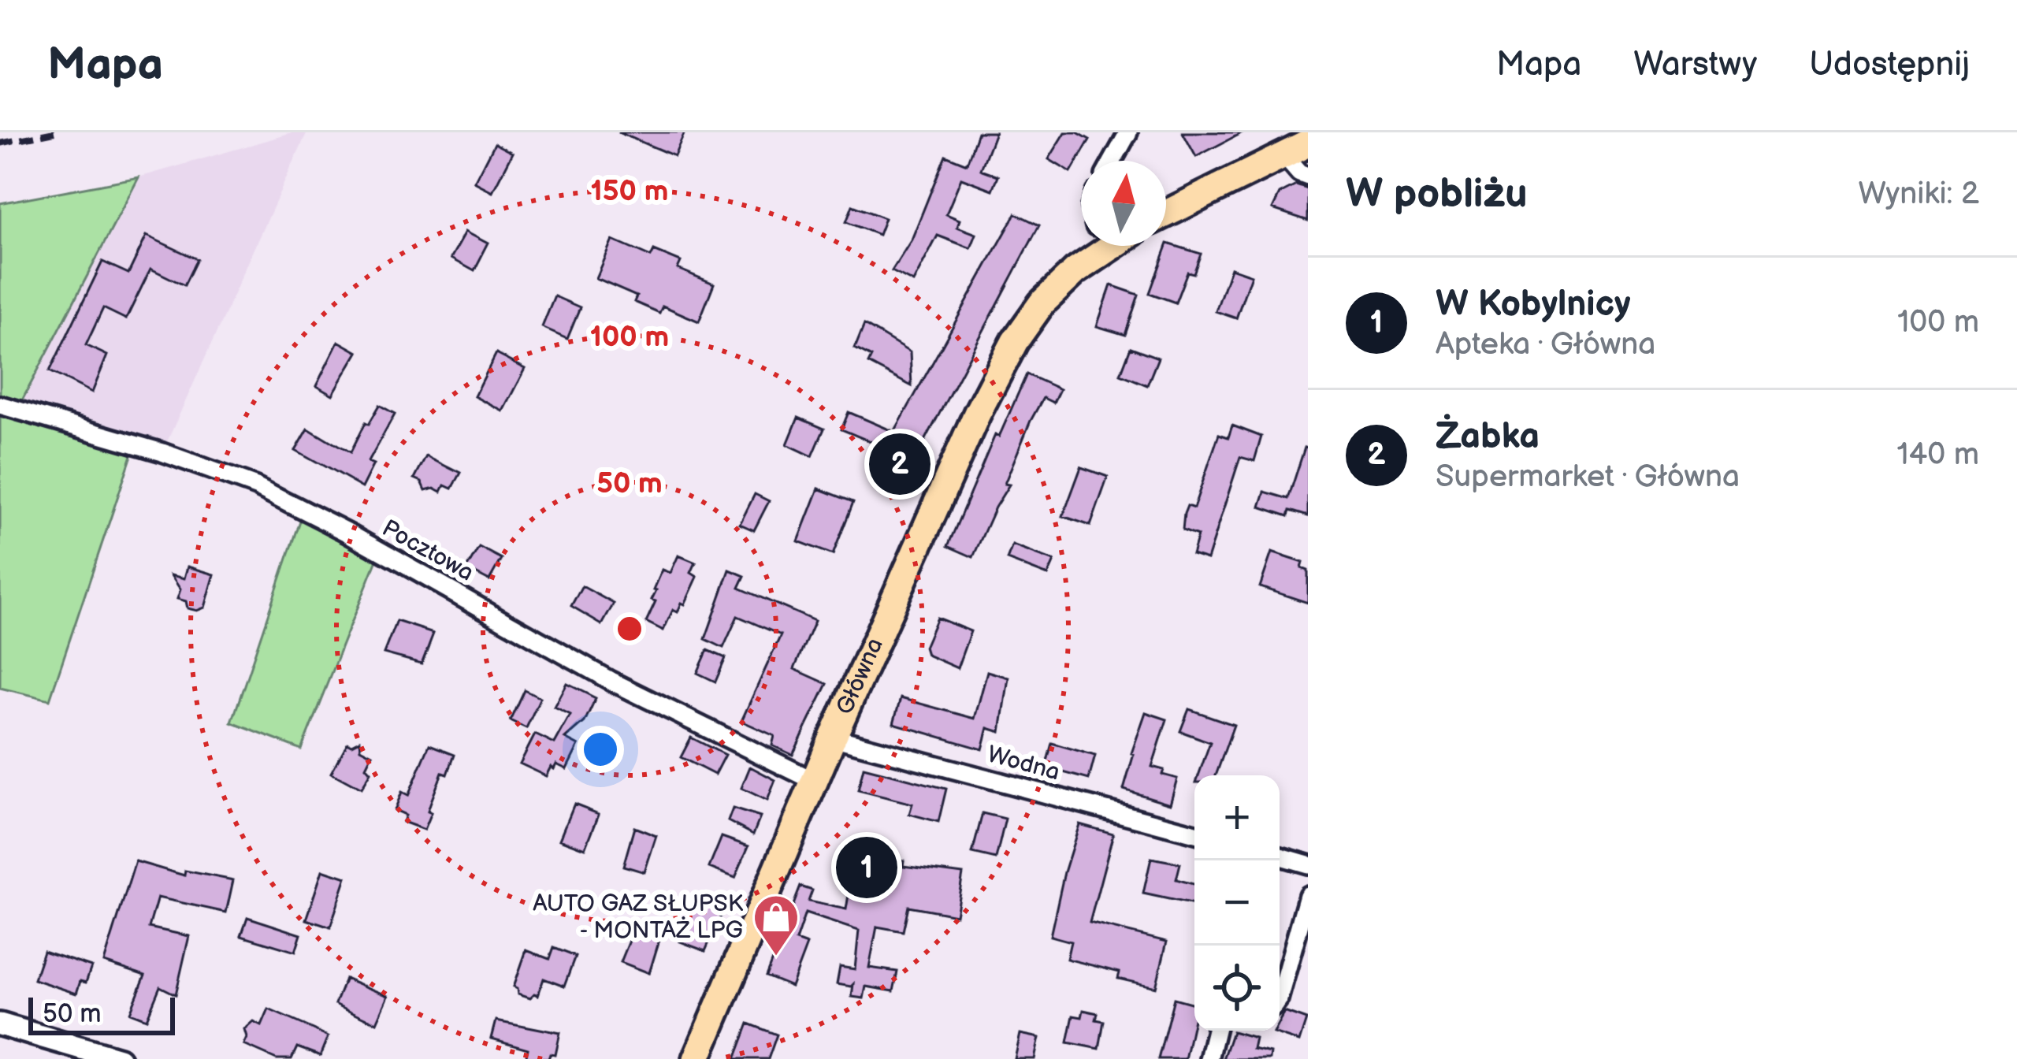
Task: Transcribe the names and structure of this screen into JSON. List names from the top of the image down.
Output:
{
  "streets": {
    "main road": ["Główna"],
    "street": ["Pocztowa", "Wodna"]
  },
  "crossings": [
    ["Pocztowa", "Główna"],
    ["Główna", "Wodna"]
  ],
  "places": {
    "shop": ["AUTO GAZ SŁUPSK - MONTAŻ LPG"]
  },
  "scale_bar": "50 m",
  "north": "top",
  "page": {
    "header": "Mapa",
    "nav": ["Mapa", "Warstwy", "Udostępnij"],
    "heading": ["W pobliżu", "Wyniki: 2"],
    "list": [
      {
        "mark": "1",
        "name": "W Kobylnicy",
        "note": "Apteka · Główna",
        "value": "100 m"
      },
      {
        "mark": "2",
        "name": "Żabka",
        "note": "Supermarket · Główna",
        "value": "140 m"
      }
    ],
    "pins": ["2", "1"],
    "map_buttons": ["+", "−"],
    "scale": "50 m"
  },
  "rings": ["150 m", "100 m", "50 m"]
}
